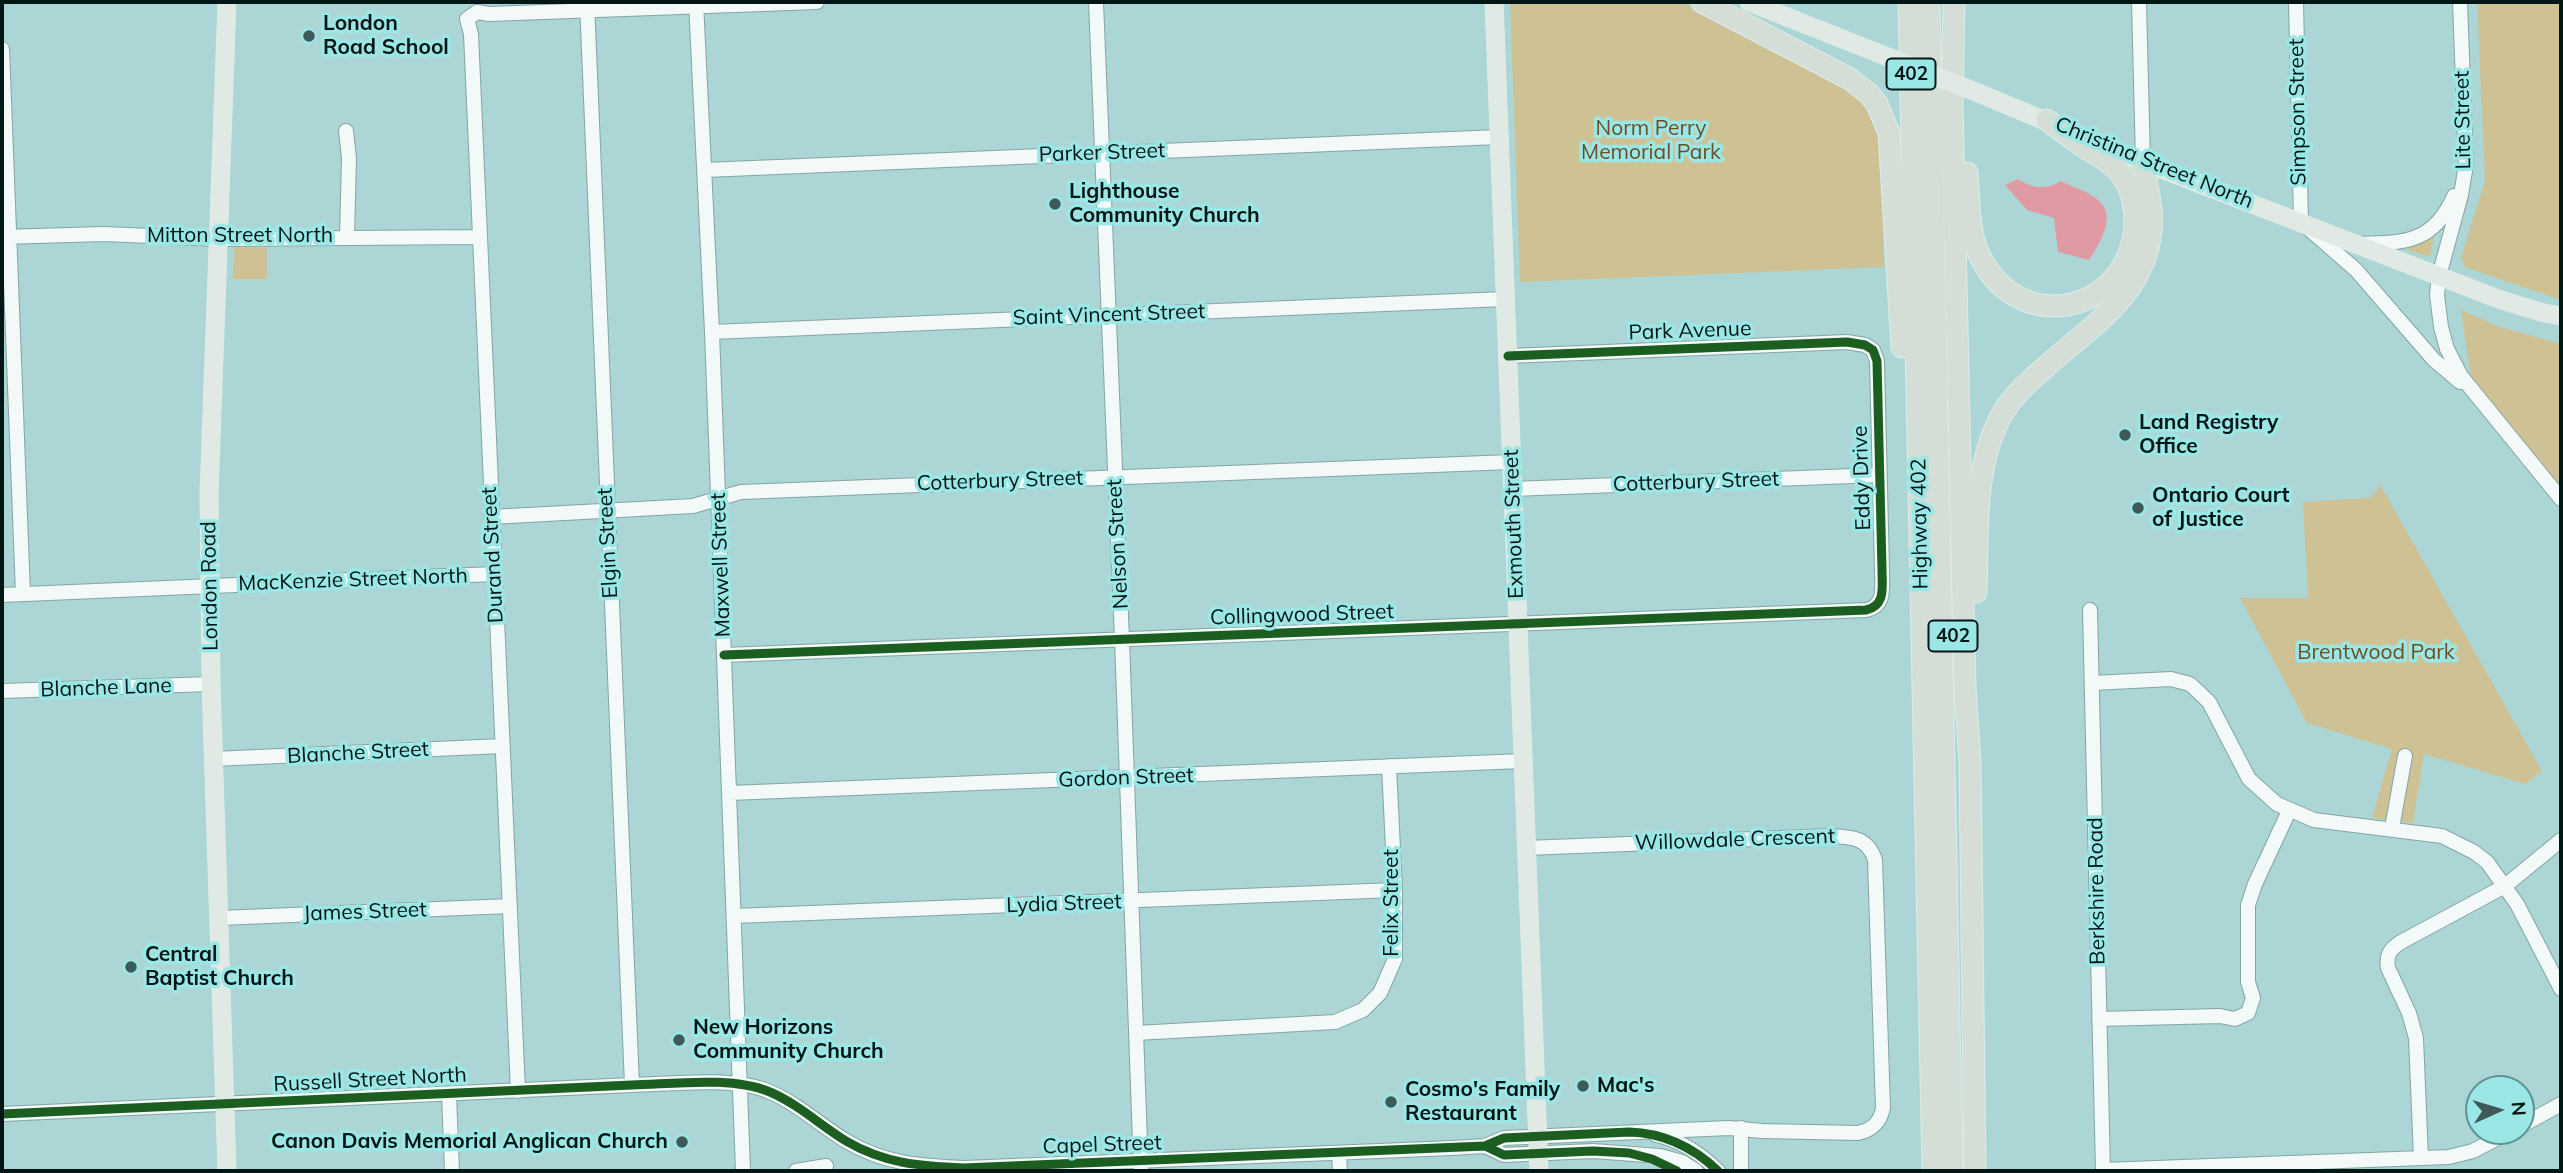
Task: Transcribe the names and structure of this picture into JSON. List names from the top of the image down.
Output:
{
  "streets": {
    "highway": ["402", "Highway 402"],
    "main road": ["Christina Street North", "Exmouth Street", "London Road"],
    "street": [
      "Simpson Street",
      "Lite Street",
      "Parker Street",
      "Mitton Street North",
      "Saint Vincent Street",
      "Park Avenue",
      "Eddy Drive",
      "Cotterbury Street",
      "Elgin Street",
      "Nelson Street",
      "Durand Street",
      "Maxwell Street",
      "MacKenzie Street North",
      "Collingwood Street",
      "Blanche Lane",
      "Blanche Street",
      "Gordon Street",
      "Willowdale Crescent",
      "Berkshire Road",
      "Felix Street",
      "Lydia Street",
      "James Street",
      "Russell Street North",
      "Capel Street"
    ]
  },
  "crossings": [
    ["Simpson Street", "Christina Street North"],
    ["Lite Street", "Christina Street North"],
    ["Parker Street", "Exmouth Street"],
    ["Parker Street", "Nelson Street"],
    ["Parker Street", "Maxwell Street"],
    ["Mitton Street North", "Durand Street"],
    ["Mitton Street North", "London Road"],
    ["Saint Vincent Street", "Exmouth Street"],
    ["Saint Vincent Street", "Nelson Street"],
    ["Saint Vincent Street", "Maxwell Street"],
    ["Park Avenue", "Eddy Drive"],
    ["Park Avenue", "Exmouth Street"],
    ["Eddy Drive", "Cotterbury Street"],
    ["Eddy Drive", "Collingwood Street"],
    ["Cotterbury Street", "Exmouth Street"],
    ["Cotterbury Street", "Elgin Street"],
    ["Cotterbury Street", "Nelson Street"],
    ["Cotterbury Street", "Durand Street"],
    ["Cotterbury Street", "Maxwell Street"],
    ["Exmouth Street", "Collingwood Street"],
    ["Exmouth Street", "Gordon Street"],
    ["Exmouth Street", "Willowdale Crescent"],
    ["Exmouth Street", "Capel Street"],
    ["Elgin Street", "Durand Street"],
    ["Elgin Street", "Russell Street North"],
    ["Nelson Street", "Collingwood Street"],
    ["Nelson Street", "Gordon Street"],
    ["Nelson Street", "Felix Street"],
    ["Nelson Street", "Lydia Street"],
    ["Nelson Street", "Capel Street"],
    ["Durand Street", "MacKenzie Street North"],
    ["Durand Street", "Blanche Street"],
    ["Durand Street", "James Street"],
    ["Durand Street", "Russell Street North"],
    ["Maxwell Street", "Collingwood Street"],
    ["Maxwell Street", "Gordon Street"],
    ["Maxwell Street", "Lydia Street"],
    ["Maxwell Street", "Russell Street North"],
    ["Maxwell Street", "Capel Street"],
    ["MacKenzie Street North", "London Road"],
    ["London Road", "Blanche Lane"],
    ["London Road", "Blanche Street"],
    ["London Road", "James Street"],
    ["London Road", "Russell Street North"],
    ["Gordon Street", "Felix Street"],
    ["Willowdale Crescent", "Capel Street"],
    ["Felix Street", "Lydia Street"],
    ["Russell Street North", "Capel Street"]
  ],
  "parks": ["Norm Perry Memorial Park", "Brentwood Park"],
  "places": [
    "London Road School",
    "Lighthouse Community Church",
    "Land Registry Office",
    "Ontario Court of Justice",
    "Central Baptist Church",
    "New Horizons Community Church",
    "Mac's",
    "Cosmo's Family Restaurant",
    "Canon Davis Memorial Anglican Church"
  ],
  "north": "right"
}
